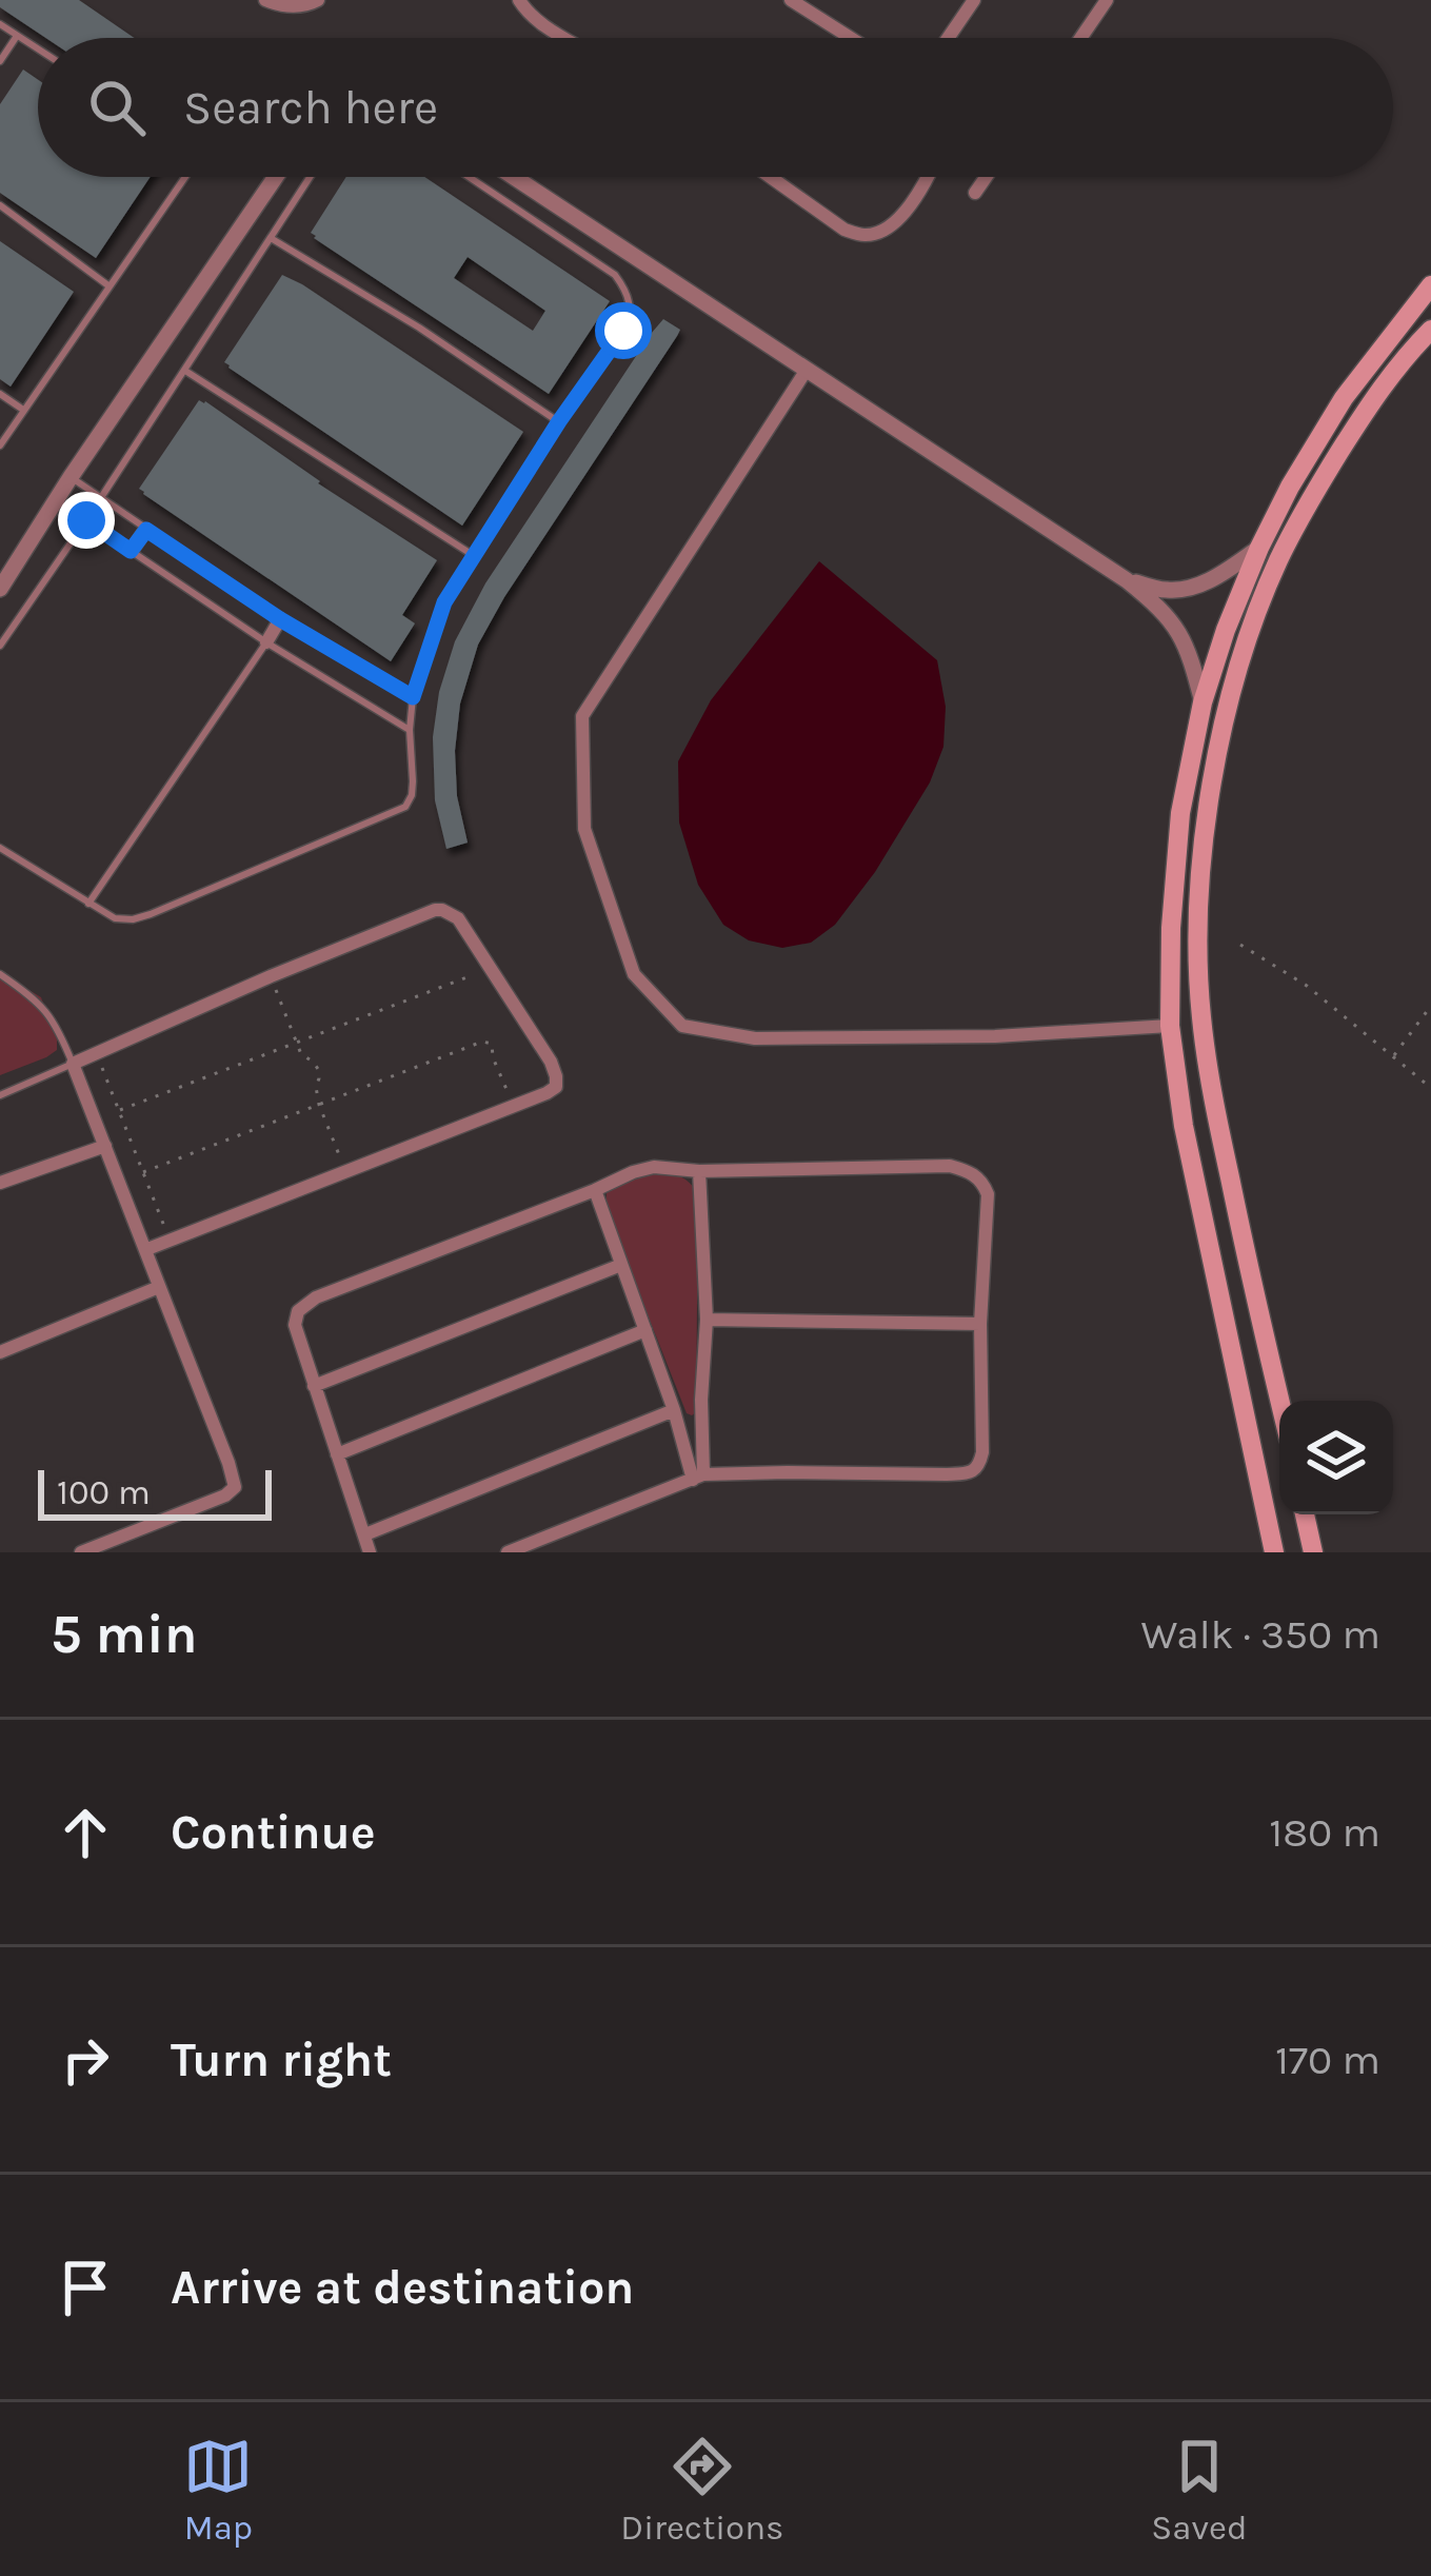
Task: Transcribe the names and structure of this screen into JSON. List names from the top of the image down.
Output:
{
  "scale_bar": "100 m",
  "page": {
    "search": "Search here",
    "scale": "100 m",
    "heading": ["5 min", "Walk · 350 m"],
    "list": [
      ["Continue", "180 m"],
      ["Turn right", "170 m"],
      "Arrive at destination"
    ],
    "nav": ["Map", "Directions", "Saved"]
  }
}
